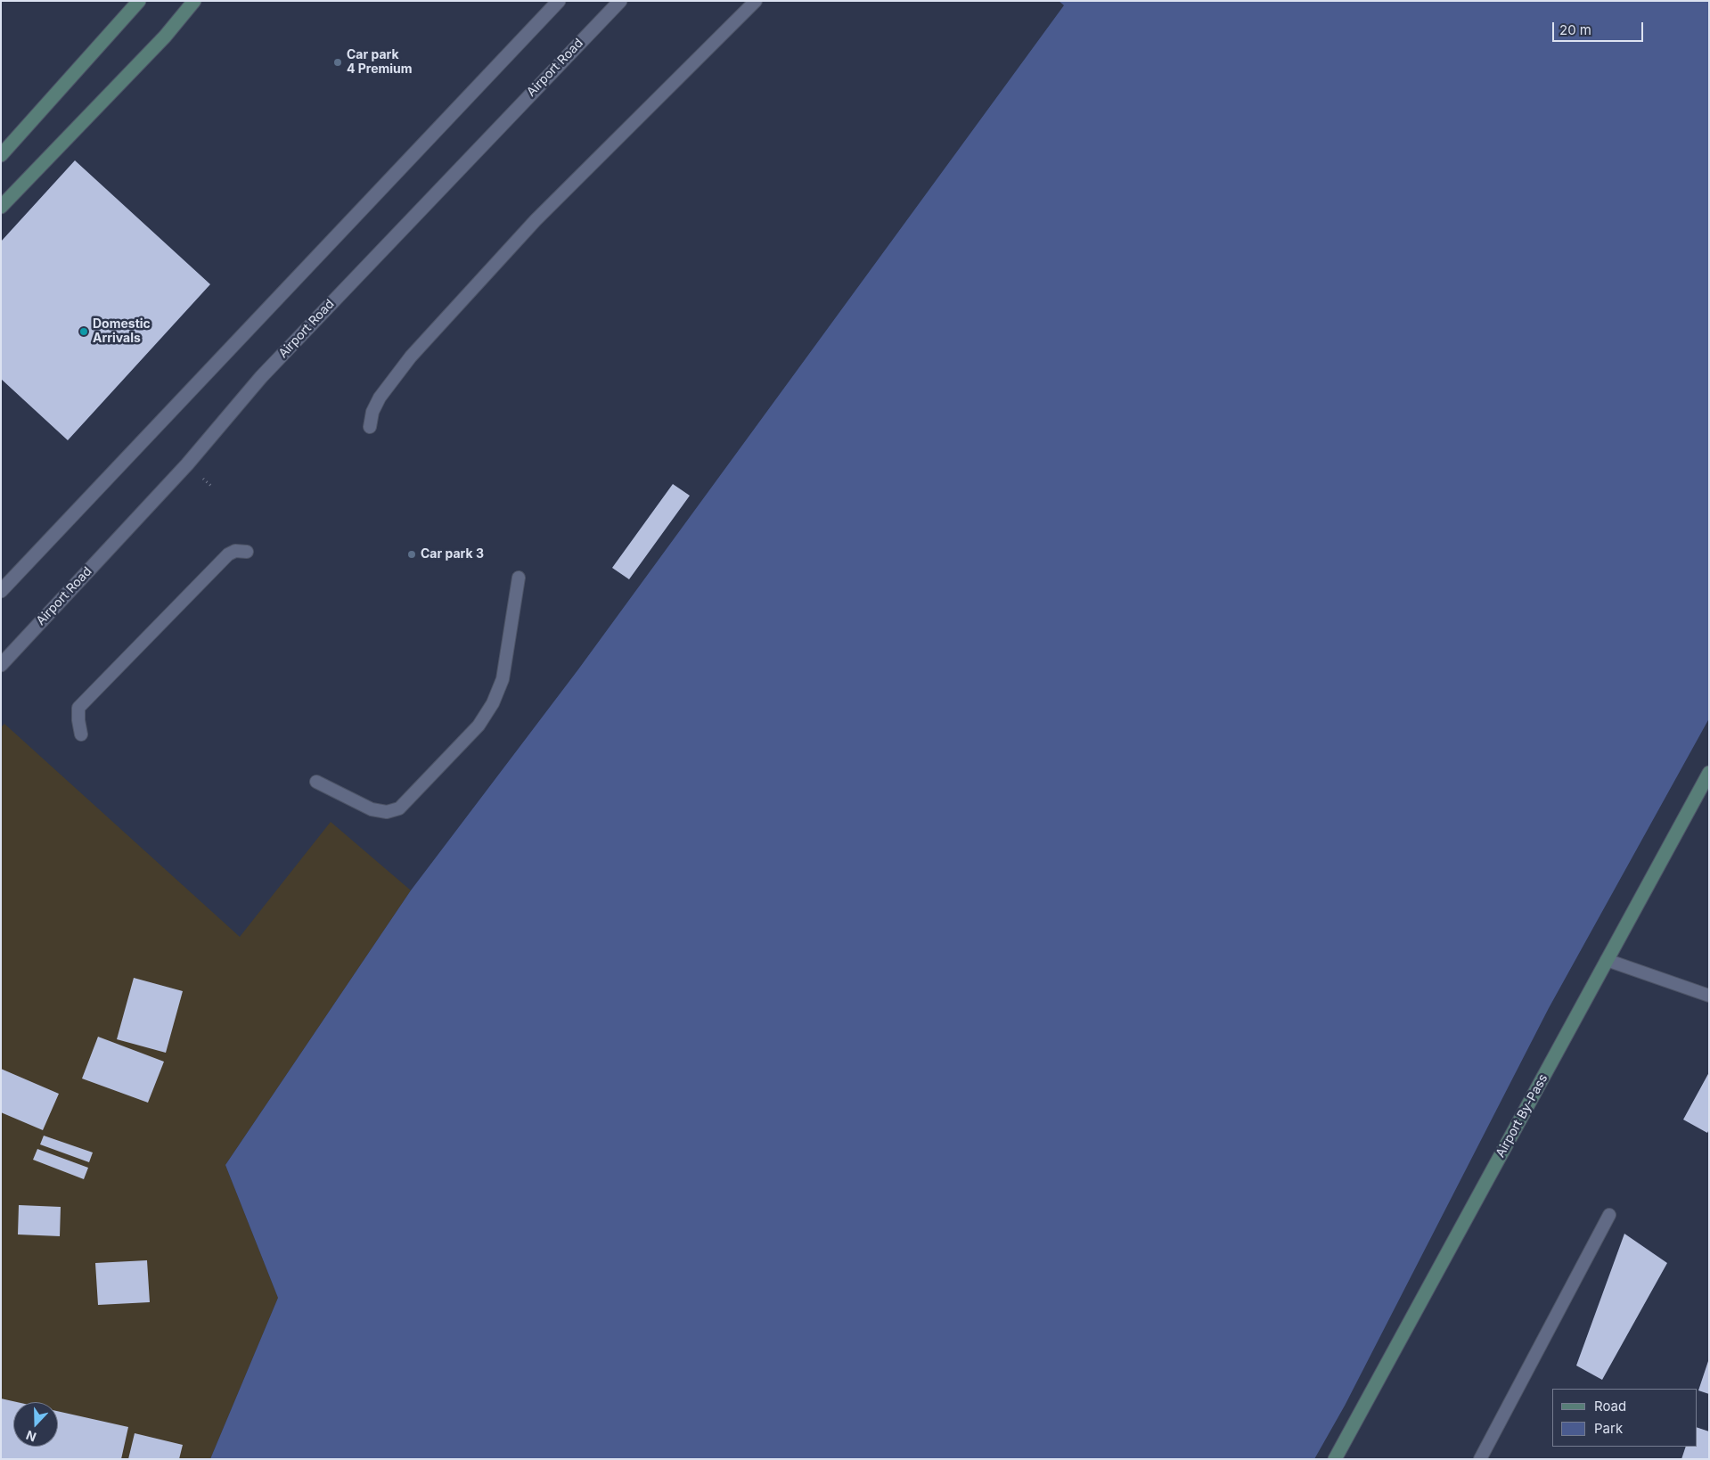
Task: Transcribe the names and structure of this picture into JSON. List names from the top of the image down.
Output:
{
  "streets": {
    "main road": ["Airport By-Pass"],
    "street": ["Airport Road"]
  },
  "places": ["Car park 4 Premium", "Domestic Arrivals", "Car park 3"],
  "legend": ["Road", "Park"],
  "scale_bar": "20 m",
  "north": "bottom"
}
